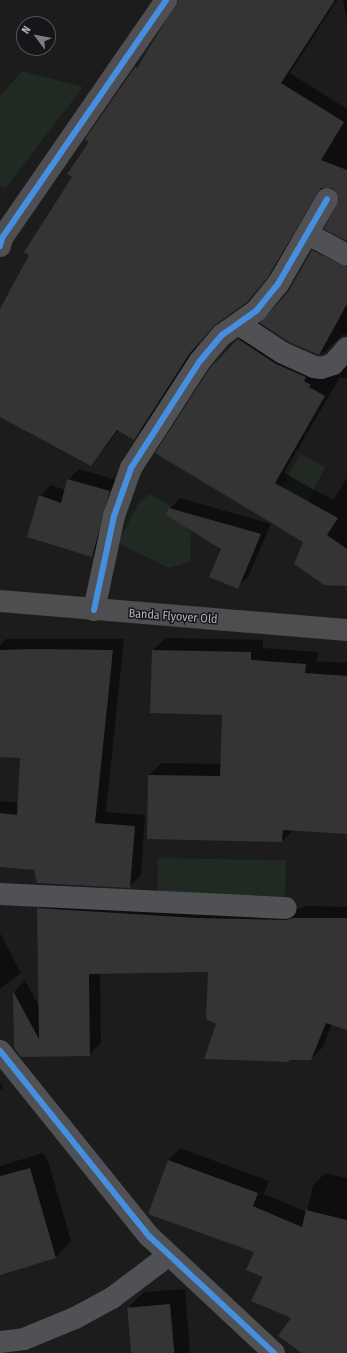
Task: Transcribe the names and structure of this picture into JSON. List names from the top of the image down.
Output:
{
  "streets": {
    "highway": ["Banda Flyover Old"]
  },
  "north": "top left"
}
